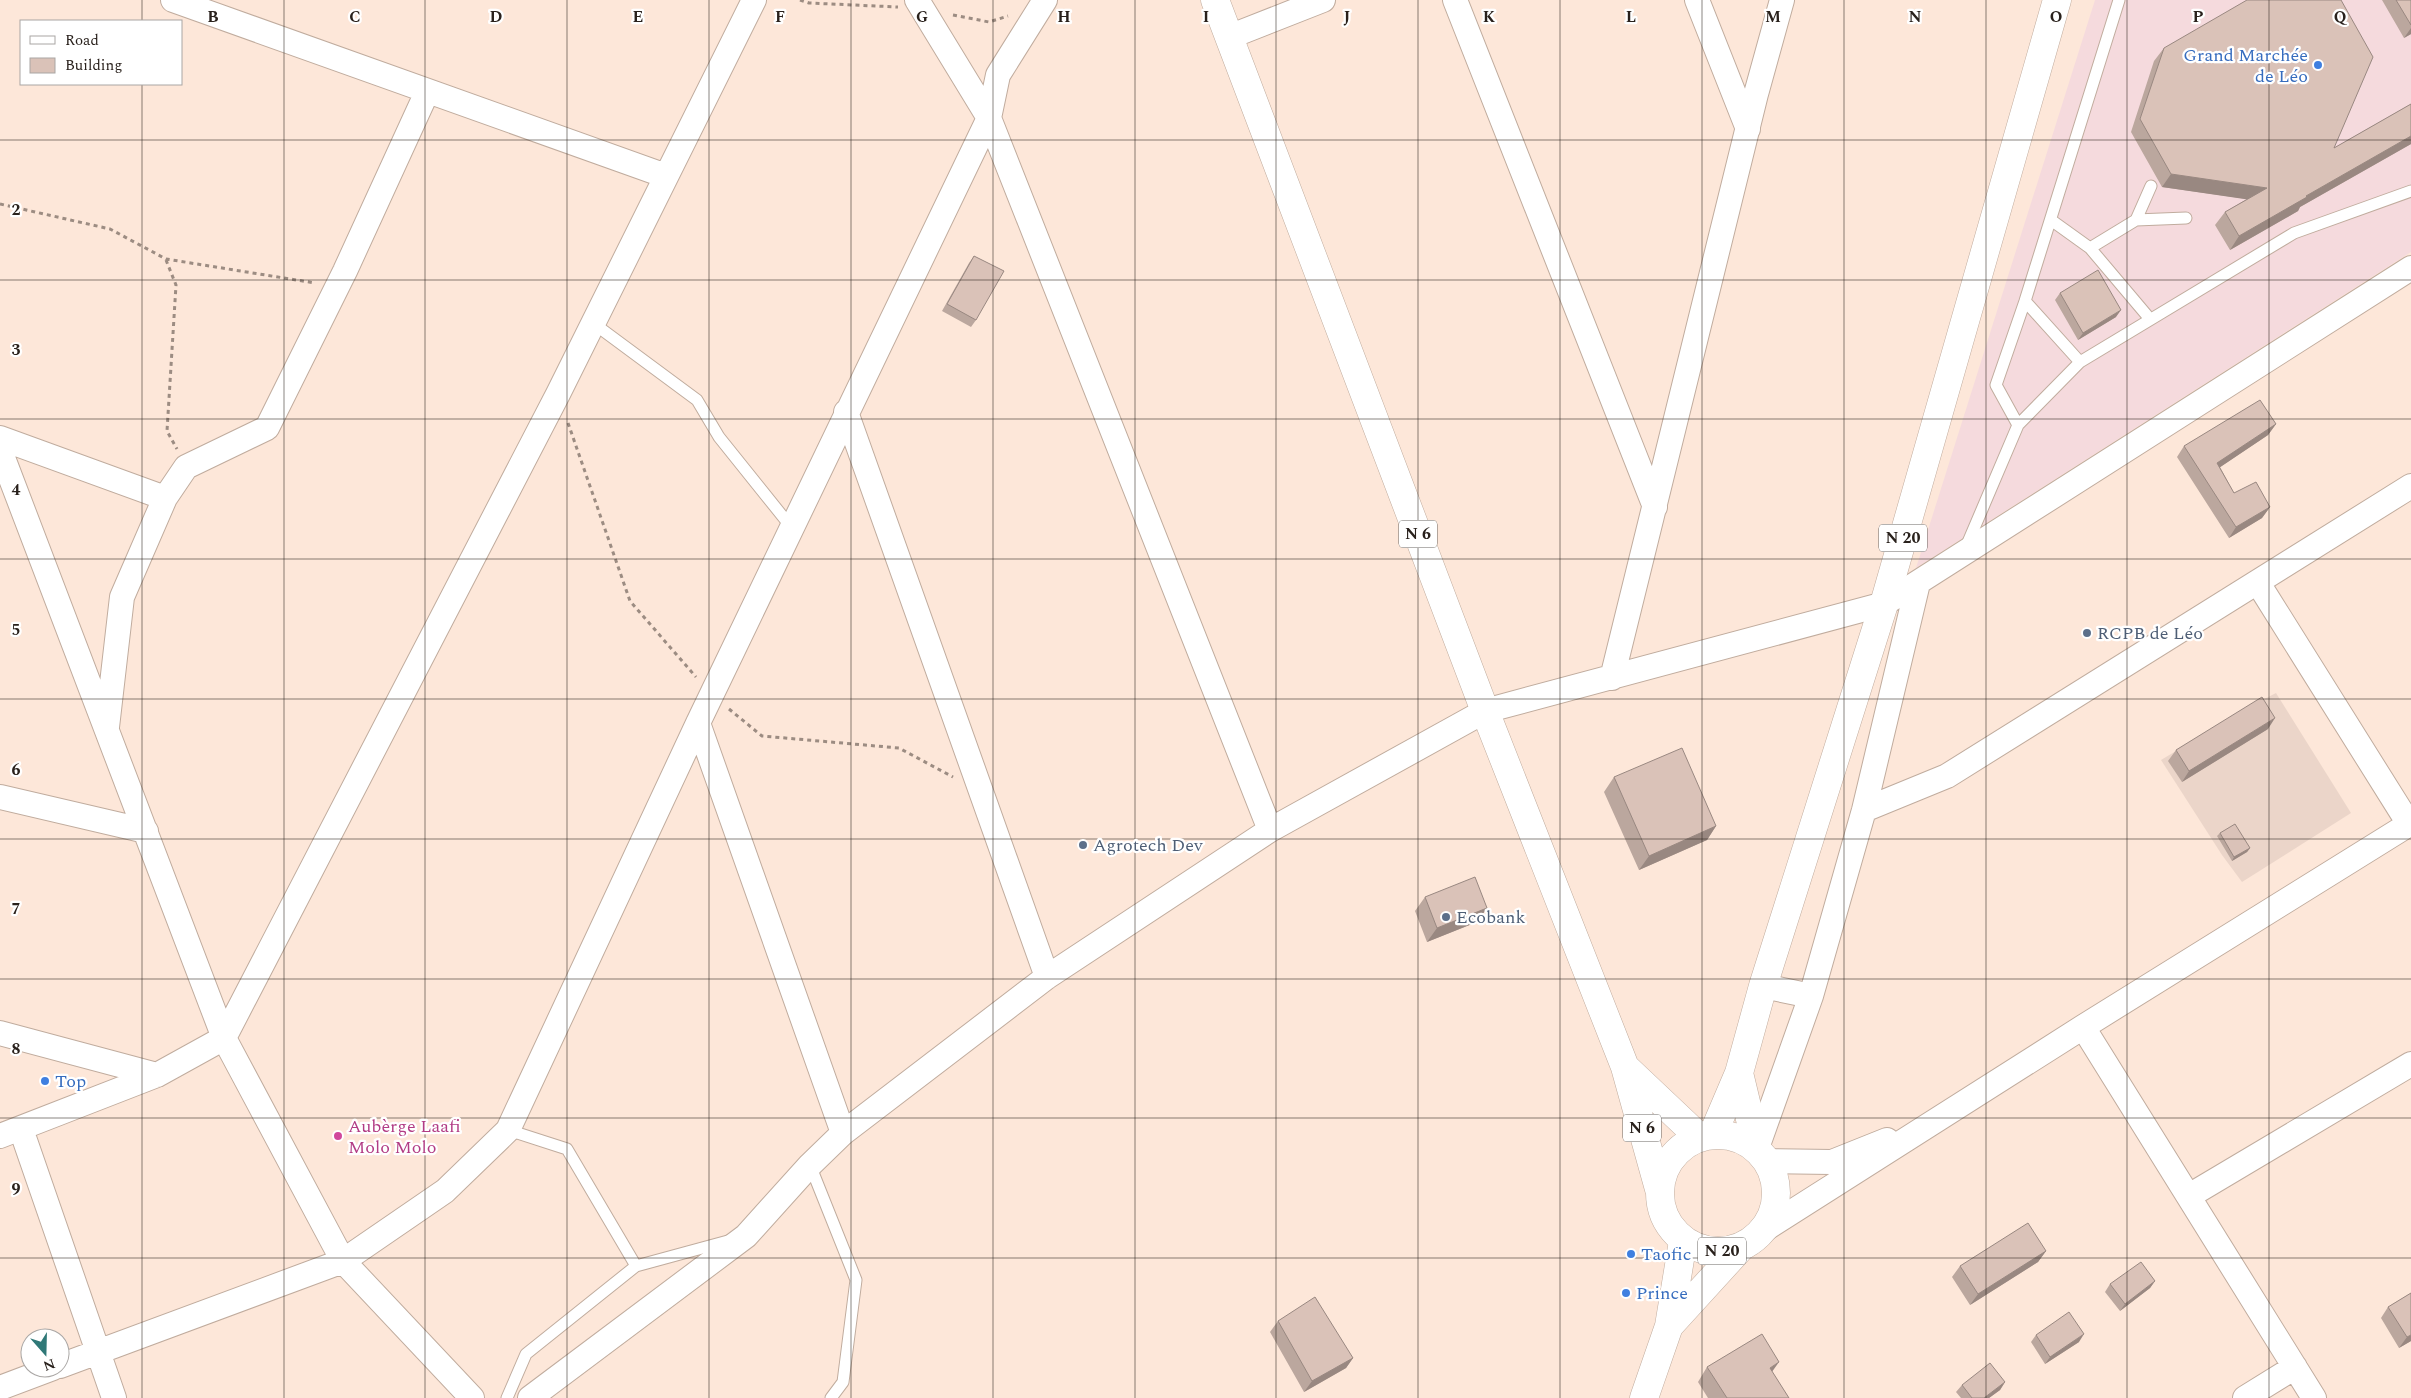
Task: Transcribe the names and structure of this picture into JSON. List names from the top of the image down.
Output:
{
  "streets": {
    "main road": ["N 6", "N 20"]
  },
  "crossings": [
    ["N 6", "N 20"]
  ],
  "places": [
    "Grand Marchée de Léo",
    "RCPB de Léo",
    "Agrotech Dev",
    "Ecobank",
    "Top",
    "Aubèrge Laafi Molo Molo",
    "Taofic",
    "Prince"
  ],
  "legend": ["Road", "Building"],
  "north": "bottom",
  "grid": {
    "columns": [
      "B",
      "C",
      "D",
      "E",
      "F",
      "G",
      "H",
      "I",
      "J",
      "K",
      "L",
      "M",
      "N",
      "O",
      "P",
      "Q"
    ],
    "rows": [
      "2",
      "3",
      "4",
      "5",
      "6",
      "7",
      "8",
      "9"
    ]
  }
}
